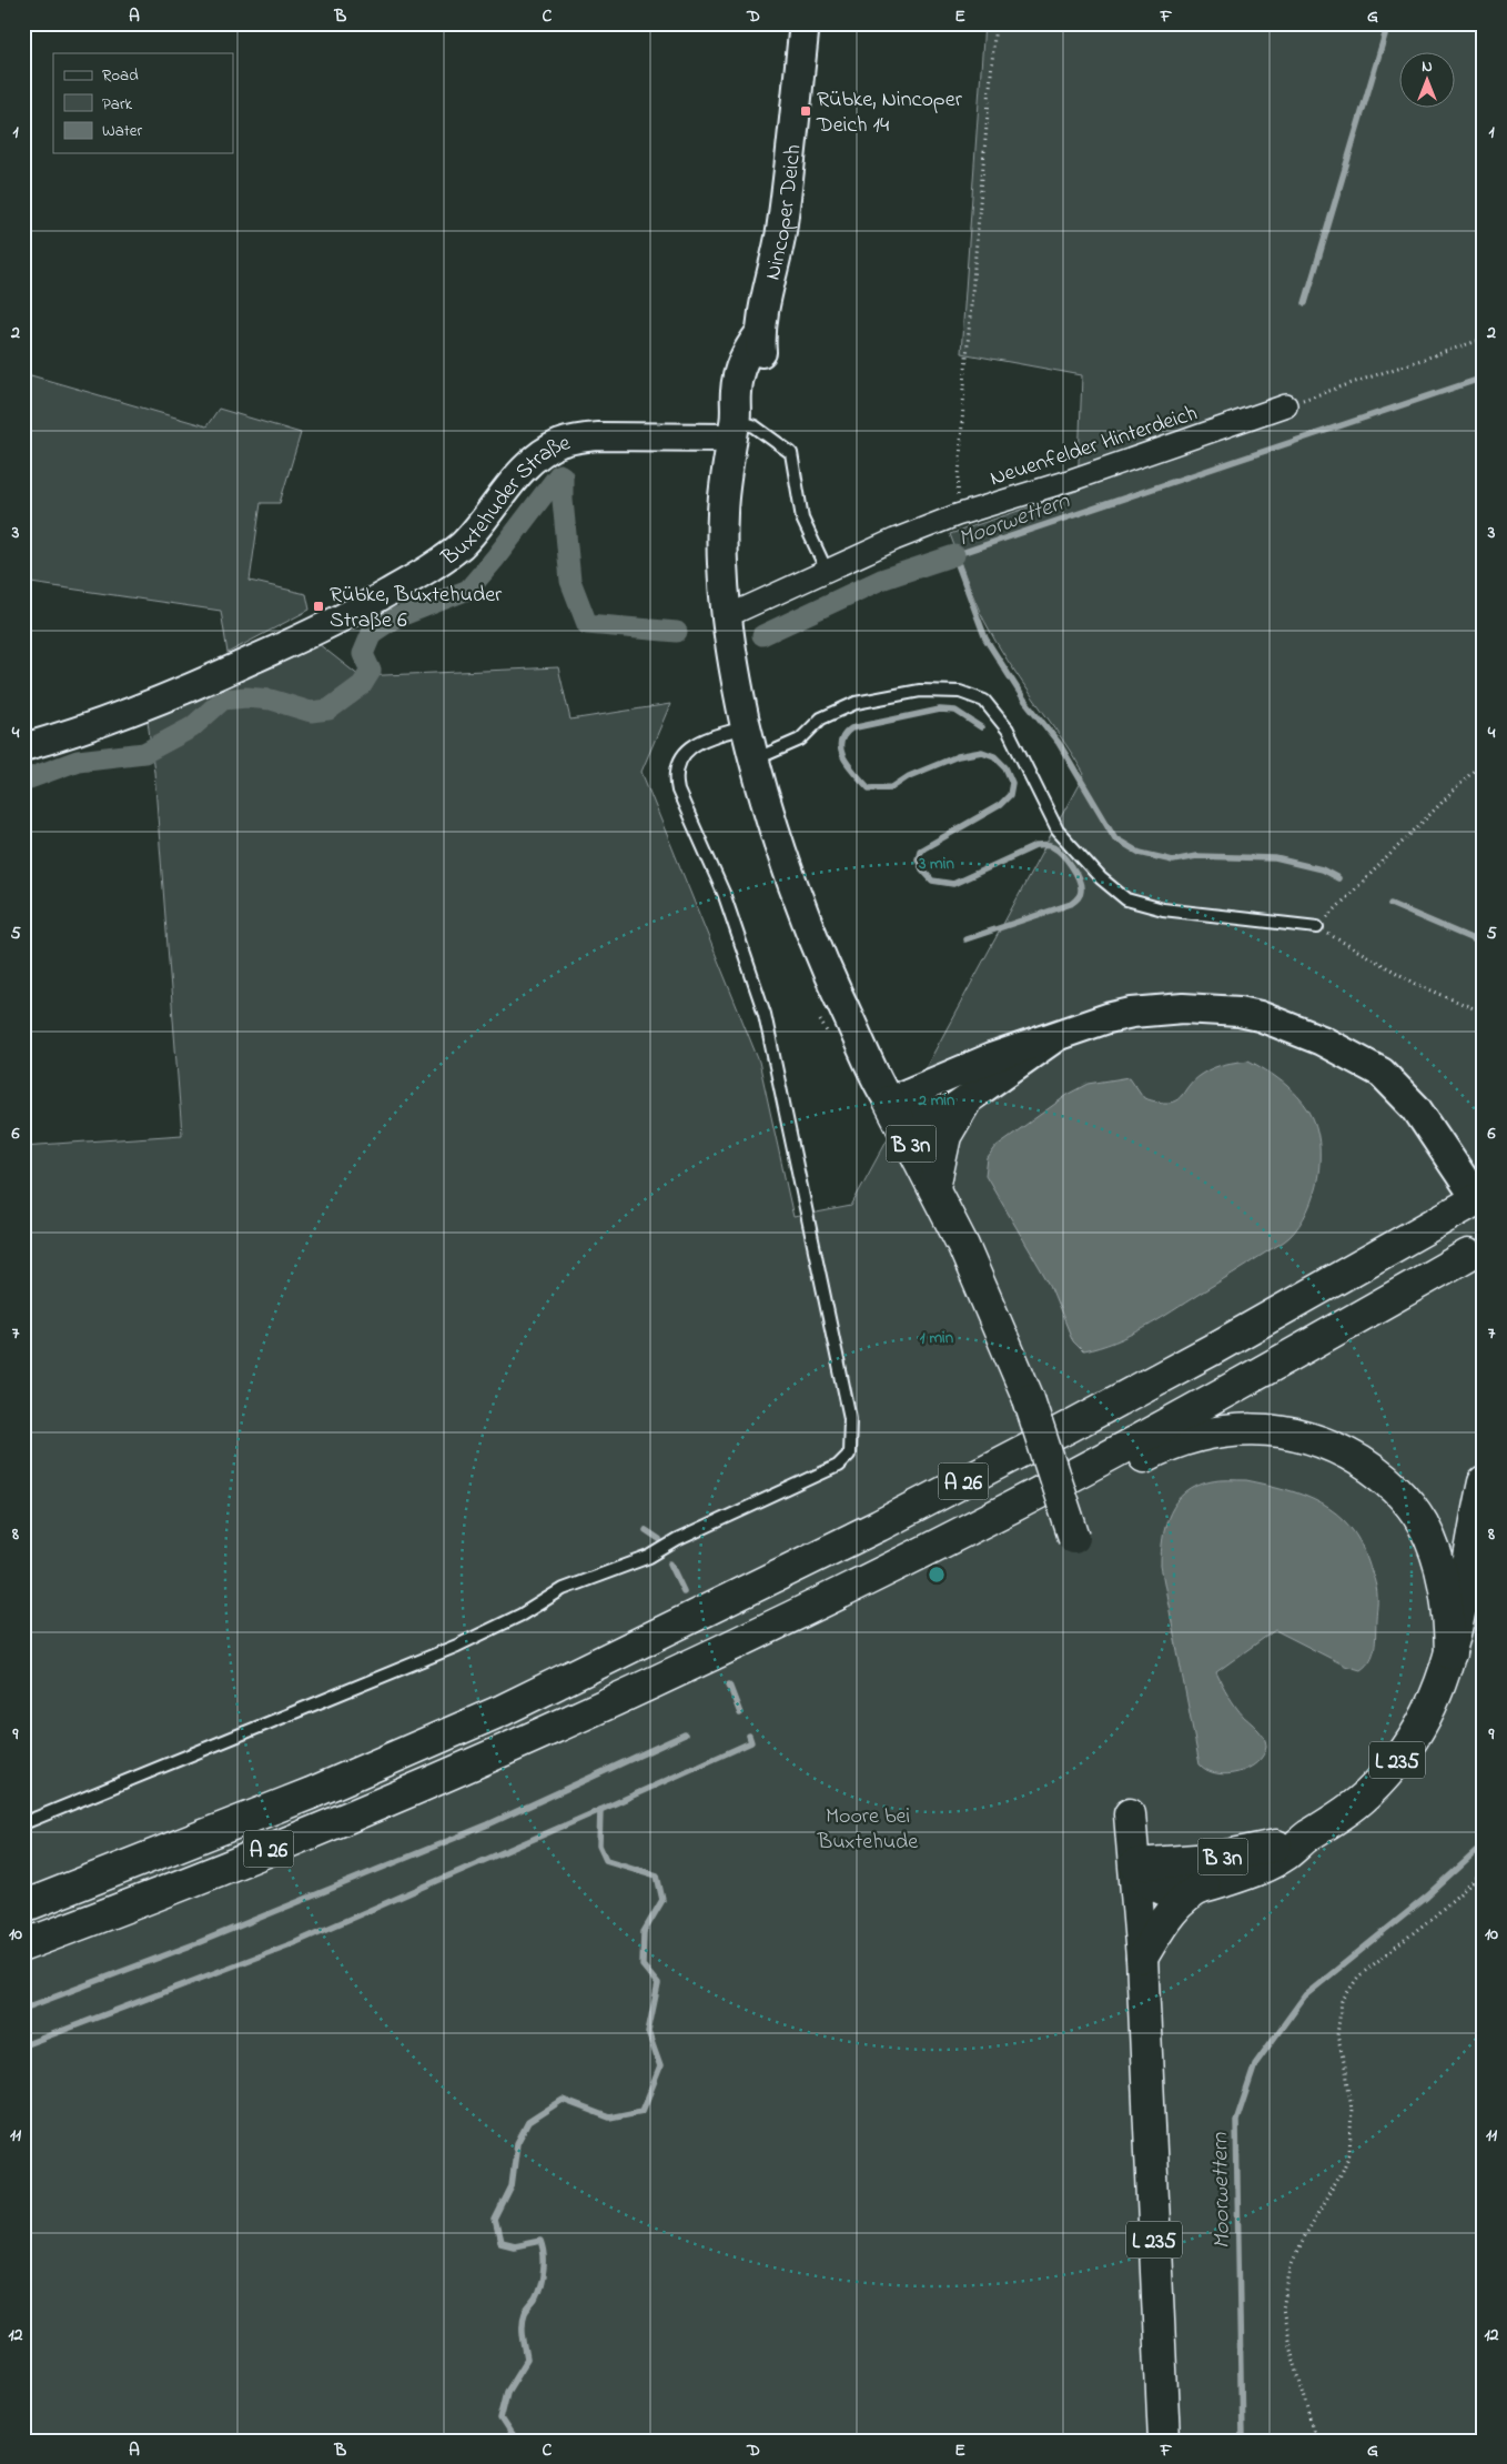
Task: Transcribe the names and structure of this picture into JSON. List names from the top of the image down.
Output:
{
  "streets": {
    "main road": [
      "Nincoper Deich",
      "B 3n",
      "A 26",
      "L 235"
    ],
    "street": ["Neuenfelder Hinterdeich", "Buxtehuder Straße"]
  },
  "crossings": [
    ["Nincoper Deich", "Neuenfelder Hinterdeich"],
    ["Nincoper Deich", "Buxtehuder Straße"],
    ["Nincoper Deich", "B 3n"],
    ["B 3n", "L 235"]
  ],
  "water": ["Moorwettern"],
  "parks": ["Moore bei Buxtehude"],
  "places": {
    "transit": ["Rübke, Nincoper Deich 14", "Rübke, Buxtehuder Straße 6"]
  },
  "legend": ["Road", "Park", "Water"],
  "north": "top",
  "grid": {
    "columns": [
      "A",
      "B",
      "C",
      "D",
      "E",
      "F",
      "G"
    ],
    "rows": [
      "1",
      "2",
      "3",
      "4",
      "5",
      "6",
      "7",
      "8",
      "9",
      "10",
      "11",
      "12"
    ]
  },
  "rings": ["3 min", "2 min", "1 min"]
}
